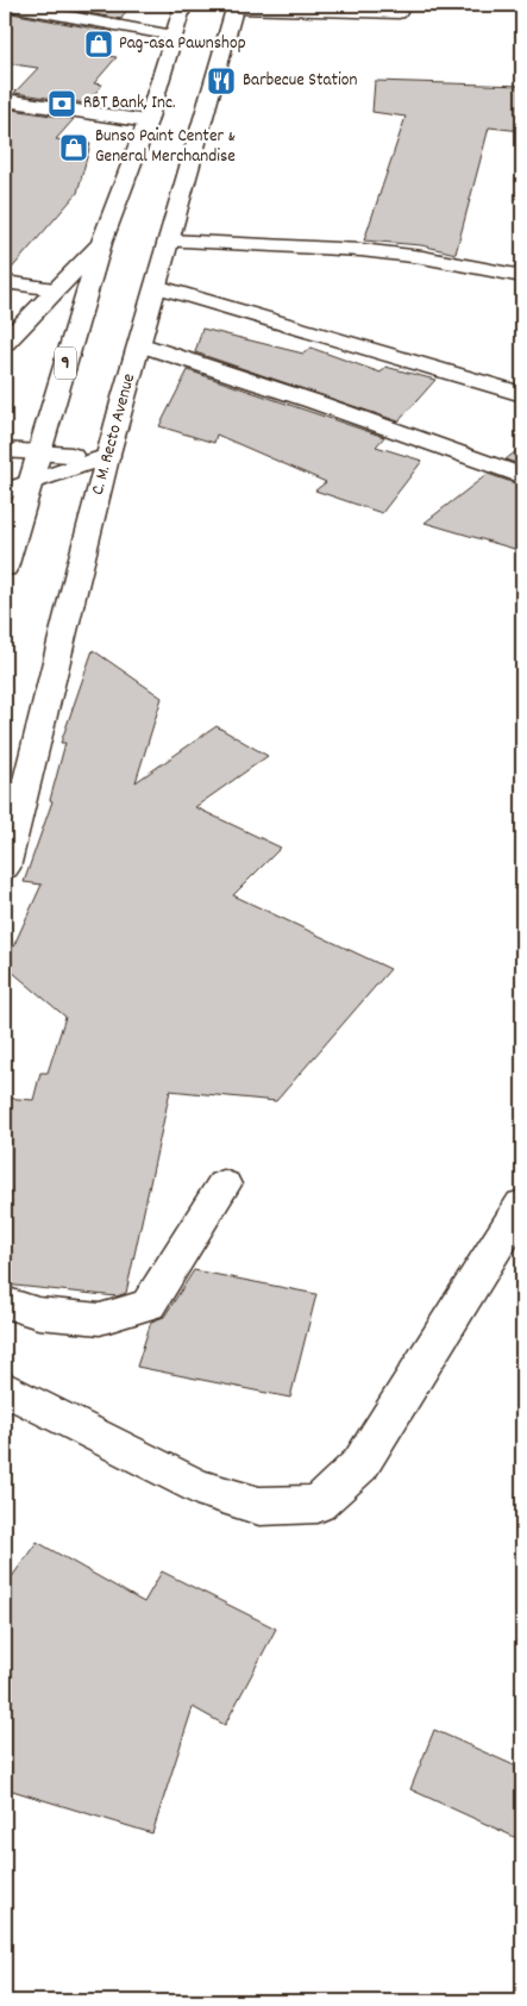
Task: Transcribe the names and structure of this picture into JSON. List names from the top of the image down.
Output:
{
  "streets": {
    "main road": ["9", "C. M. Recto Avenue"]
  },
  "places": {
    "shop": ["Pag-asa Pawnshop", "Bunso Paint Center & General Merchandise"],
    "restaurant": ["Barbecue Station"],
    "bank": ["RBT Bank, Inc."]
  }
}
